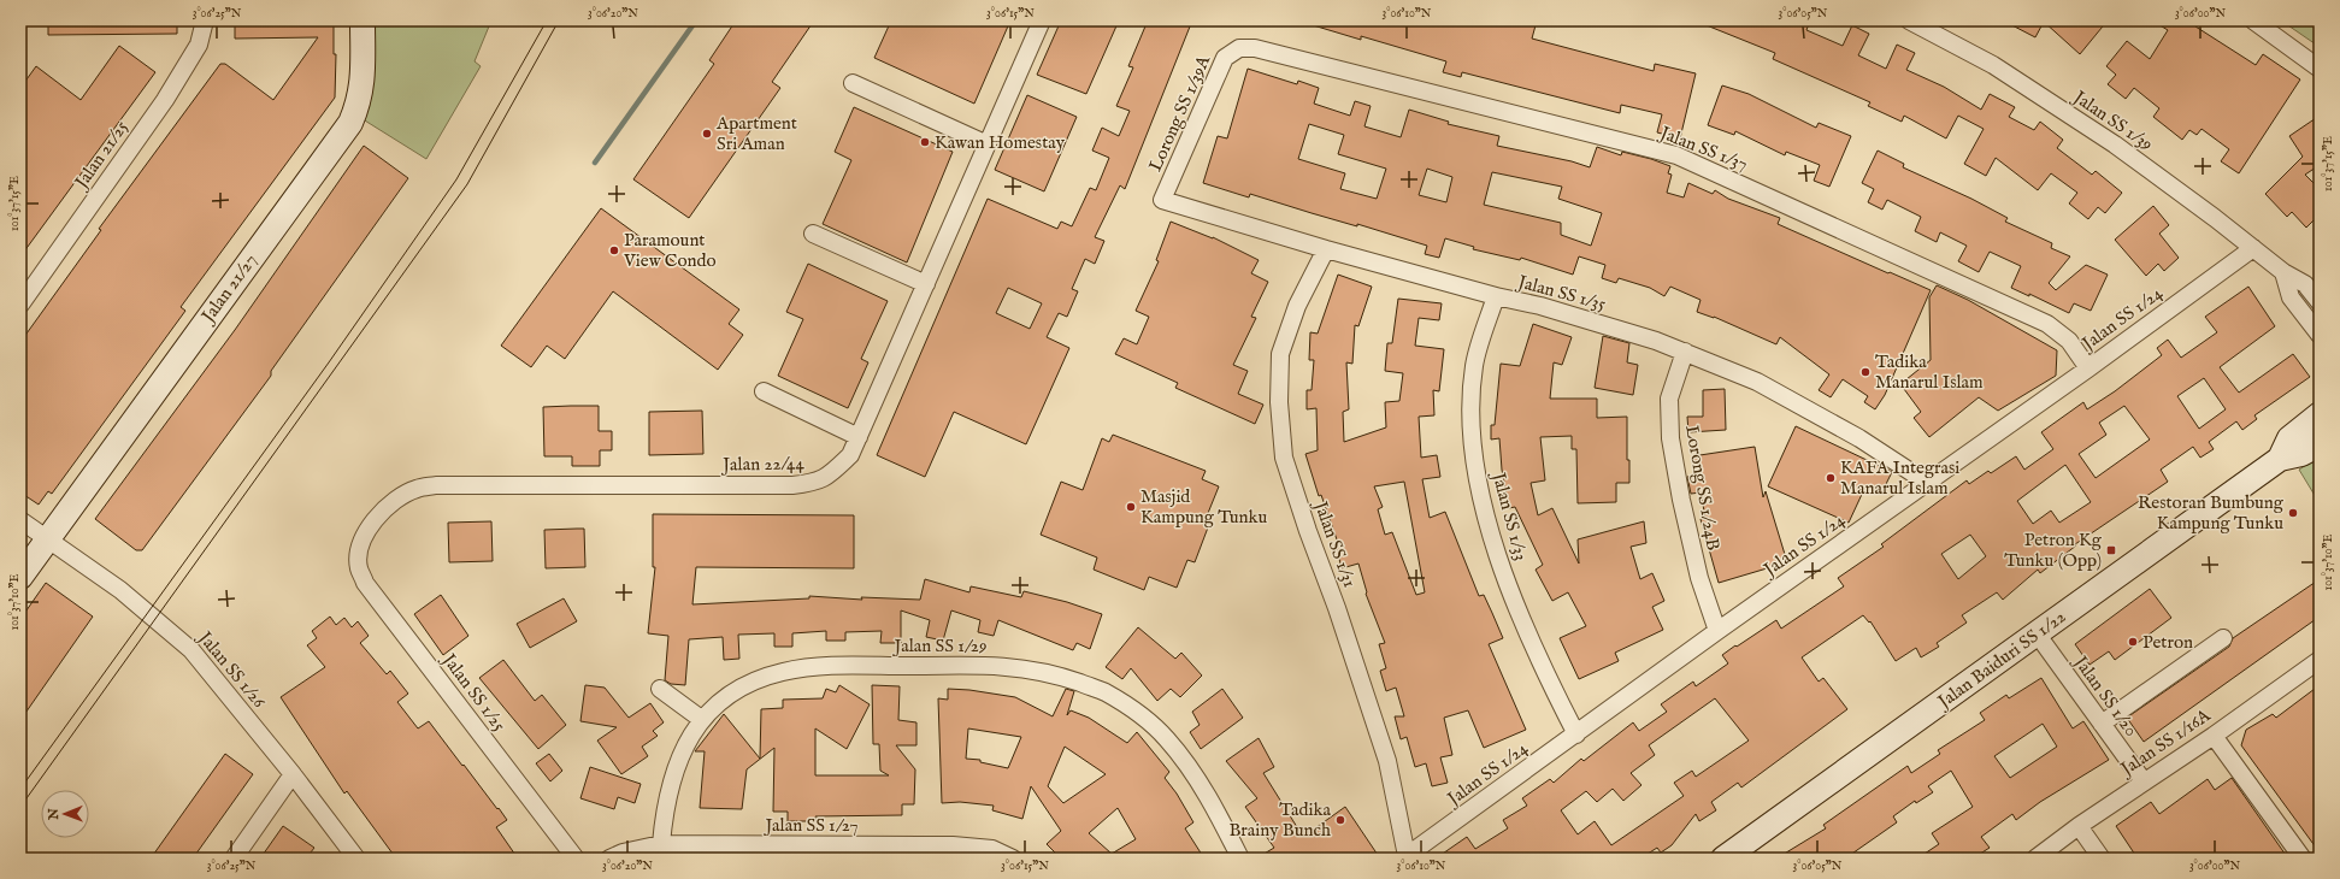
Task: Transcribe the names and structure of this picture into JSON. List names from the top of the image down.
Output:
{
  "streets": {
    "street": [
      "Lorong SS 1/39A",
      "Jalan SS 1/39",
      "Jalan SS 1/37",
      "Jalan 21/25",
      "Jalan 21/27",
      "Jalan SS 1/35",
      "Jalan SS 1/24",
      "Jalan 22/44",
      "Lorong SS 1/24B",
      "Jalan SS 1/33",
      "Jalan SS 1/31",
      "Jalan SS 1/29",
      "Jalan Baiduri SS 1/22",
      "Jalan SS 1/26",
      "Jalan SS 1/25",
      "Jalan SS 1/20",
      "Jalan SS 1/16A",
      "Jalan SS 1/27"
    ]
  },
  "crossings": [
    ["Lorong SS 1/39A", "Jalan SS 1/37"],
    ["Lorong SS 1/39A", "Jalan SS 1/35"],
    ["Jalan SS 1/39", "Jalan SS 1/24"],
    ["Jalan SS 1/37", "Jalan SS 1/24"],
    ["Jalan 21/27", "Jalan SS 1/26"],
    ["Jalan SS 1/35", "Jalan SS 1/24"],
    ["Jalan SS 1/35", "Lorong SS 1/24B"],
    ["Jalan SS 1/35", "Jalan SS 1/33"],
    ["Jalan SS 1/35", "Jalan SS 1/31"],
    ["Jalan SS 1/24", "Lorong SS 1/24B"],
    ["Jalan SS 1/24", "Jalan SS 1/33"],
    ["Jalan SS 1/24", "Jalan SS 1/31"],
    ["Jalan 22/44", "Jalan SS 1/25"],
    ["Jalan SS 1/29", "Jalan SS 1/27"],
    ["Jalan Baiduri SS 1/22", "Jalan SS 1/20"],
    ["Jalan SS 1/20", "Jalan SS 1/16A"]
  ],
  "places": {
    "other": [
      "Apartment Sri Aman",
      "Kawan Homestay",
      "Paramount View Condo",
      "Tadika Manarul Islam",
      "KAFA Integrasi Manarul Islam",
      "Masjid Kampung Tunku",
      "Restoran Bumbung Kampung Tunku",
      "Petron",
      "Tadika Brainy Bunch"
    ],
    "transit": ["Petron Kg Tunku (Opp)"]
  },
  "north": "left",
  "coordinates": [
    "3°06'25\"N",
    "3°06'20\"N",
    "3°06'15\"N",
    "3°06'10\"N",
    "3°06'05\"N",
    "3°06'00\"N",
    "101°37'15\"E",
    "101°37'10\"E"
  ]
}
